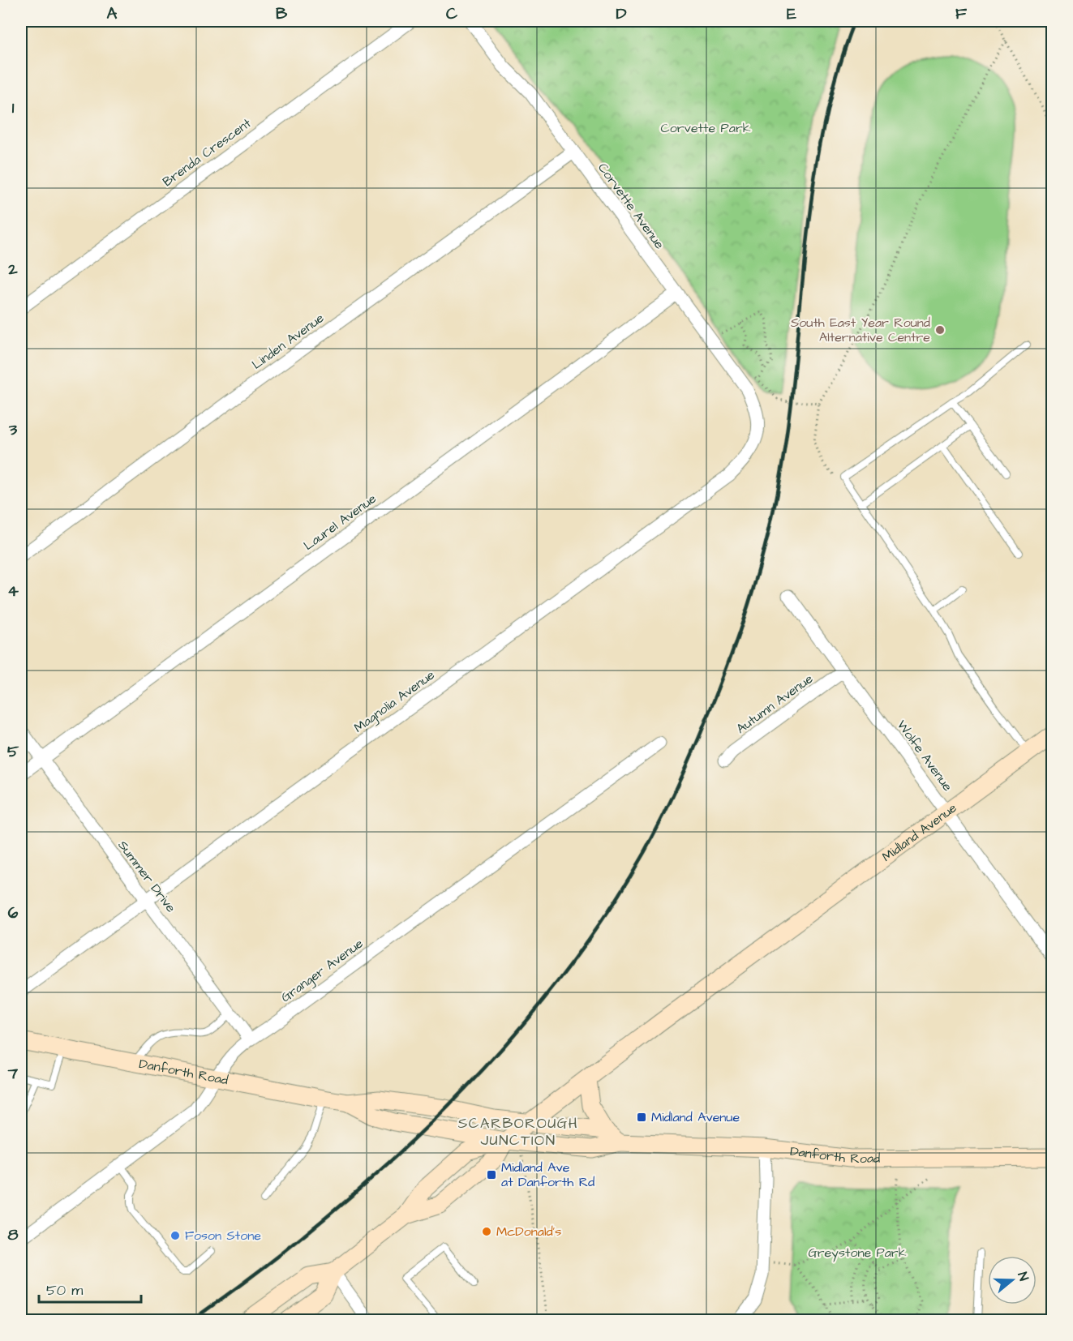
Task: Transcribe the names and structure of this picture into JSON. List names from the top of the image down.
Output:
{
  "streets": {
    "main road": ["Midland Avenue", "Danforth Road"],
    "street": [
      "Brenda Crescent",
      "Corvette Avenue",
      "Linden Avenue",
      "Laurel Avenue",
      "Magnolia Avenue",
      "Autumn Avenue",
      "Wolfe Avenue",
      "Summer Drive",
      "Granger Avenue"
    ]
  },
  "crossings": [
    ["Corvette Avenue", "Linden Avenue"],
    ["Corvette Avenue", "Laurel Avenue"],
    ["Corvette Avenue", "Magnolia Avenue"],
    ["Laurel Avenue", "Summer Drive"],
    ["Magnolia Avenue", "Summer Drive"],
    ["Autumn Avenue", "Wolfe Avenue"],
    ["Wolfe Avenue", "Midland Avenue"],
    ["Midland Avenue", "Danforth Road"],
    ["Summer Drive", "Granger Avenue"],
    ["Granger Avenue", "Danforth Road"]
  ],
  "districts": ["SCARBOROUGH JUNCTION"],
  "parks": ["Corvette Park", "Greystone Park"],
  "places": {
    "other": ["South East Year Round Alternative Centre", "McDonald's", "Foson Stone"],
    "transit": ["Midland Avenue", "Midland Ave at Danforth Rd"]
  },
  "scale_bar": "50 m",
  "north": "right",
  "grid": {
    "columns": [
      "A",
      "B",
      "C",
      "D",
      "E",
      "F"
    ],
    "rows": [
      "1",
      "2",
      "3",
      "4",
      "5",
      "6",
      "7",
      "8"
    ]
  }
}
